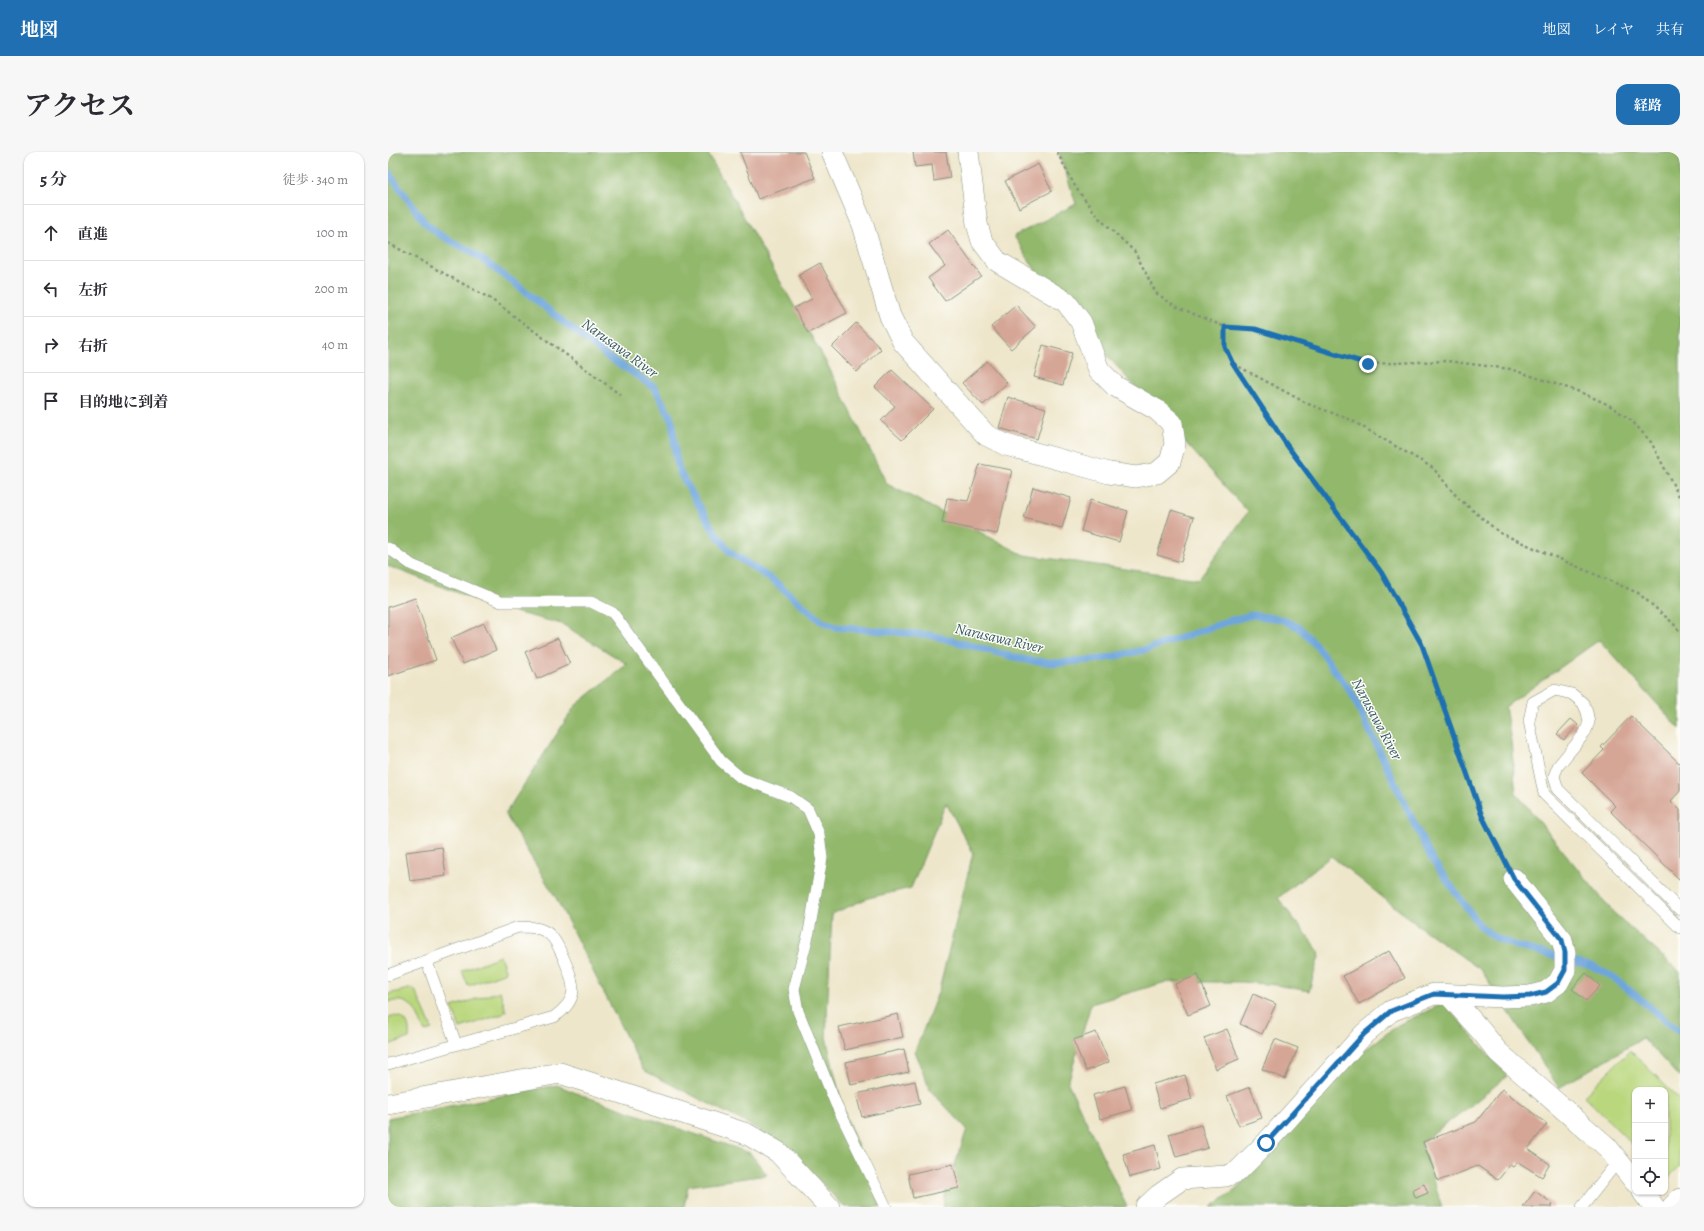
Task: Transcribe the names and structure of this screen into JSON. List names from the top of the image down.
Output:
{
  "water": ["Narusawa River"],
  "page": {
    "header": "地図",
    "nav": ["地図", "レイヤ", "共有"],
    "title": "アクセス",
    "buttons": "経路",
    "heading": ["5 分", "徒歩 · 340 m"],
    "list": [
      ["直進", "100 m"],
      ["左折", "200 m"],
      ["右折", "40 m"],
      "目的地に到着"
    ],
    "map_buttons": ["+", "−"]
  }
}
